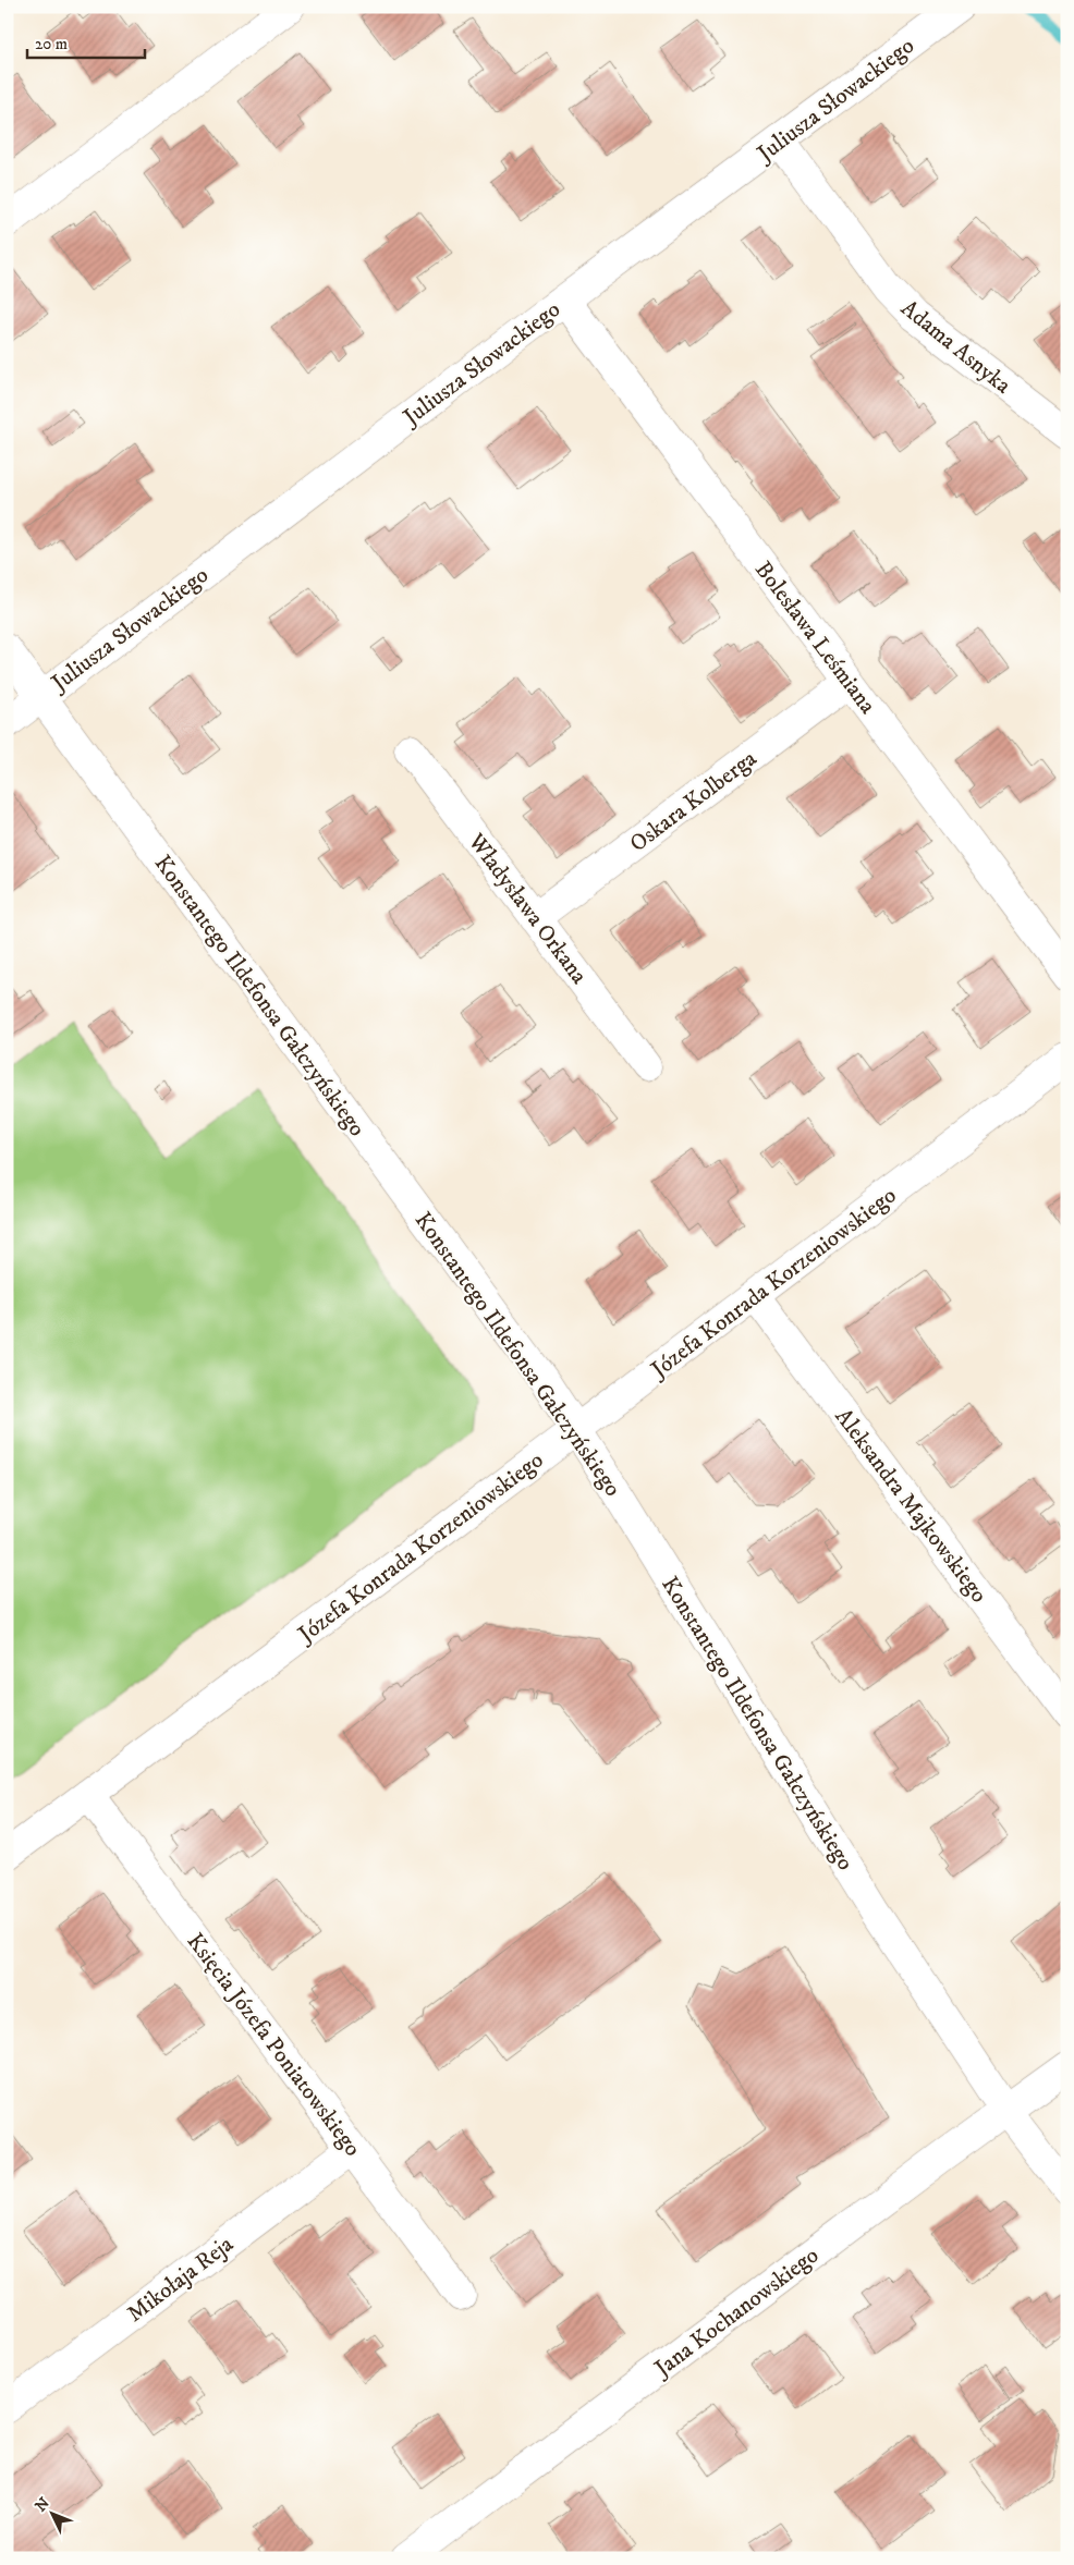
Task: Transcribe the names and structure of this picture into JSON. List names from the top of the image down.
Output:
{
  "streets": {
    "street": [
      "Juliusza Słowackiego",
      "Adama Asnyka",
      "Bolesława Leśmiana",
      "Oskara Kolberga",
      "Władysława Orkana",
      "Konstantego Ildefonsa Gałczyńskiego",
      "Józefa Konrada Korzeniowskiego",
      "Aleksandra Majkowskiego",
      "Księcia Józefa Poniatowskiego",
      "Mikołaja Reja",
      "Jana Kochanowskiego"
    ]
  },
  "crossings": [
    ["Juliusza Słowackiego", "Adama Asnyka"],
    ["Juliusza Słowackiego", "Bolesława Leśmiana"],
    ["Juliusza Słowackiego", "Konstantego Ildefonsa Gałczyńskiego"],
    ["Bolesława Leśmiana", "Oskara Kolberga"],
    ["Oskara Kolberga", "Władysława Orkana"],
    ["Konstantego Ildefonsa Gałczyńskiego", "Józefa Konrada Korzeniowskiego"],
    ["Konstantego Ildefonsa Gałczyńskiego", "Jana Kochanowskiego"],
    ["Józefa Konrada Korzeniowskiego", "Aleksandra Majkowskiego"],
    ["Józefa Konrada Korzeniowskiego", "Księcia Józefa Poniatowskiego"],
    ["Księcia Józefa Poniatowskiego", "Mikołaja Reja"]
  ],
  "scale_bar": "20 m",
  "north": "top left"
}
